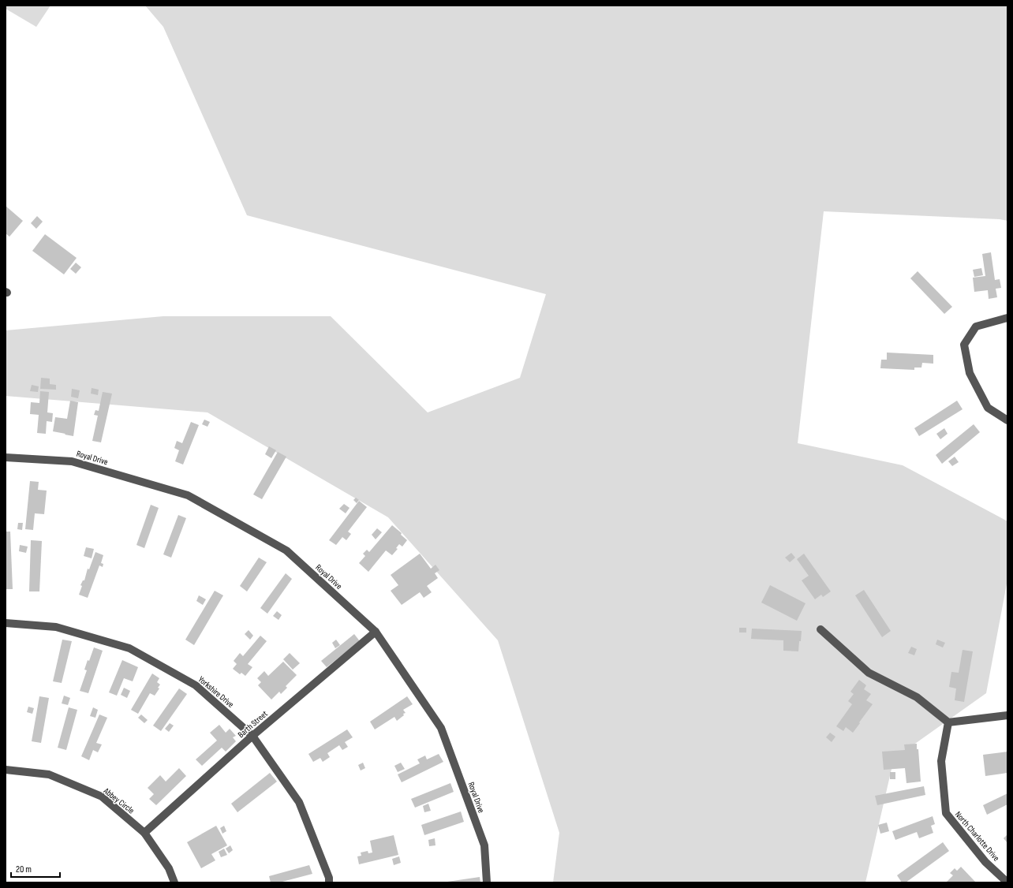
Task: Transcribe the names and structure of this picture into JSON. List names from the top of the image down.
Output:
{
  "streets": {
    "street": [
      "Royal Drive",
      "Yorkshire Drive",
      "Barth Street",
      "Abbey Circle",
      "North Charlotte Drive"
    ]
  },
  "crossings": [
    ["Royal Drive", "Barth Street"],
    ["Yorkshire Drive", "Barth Street"],
    ["Barth Street", "Abbey Circle"]
  ],
  "scale_bar": "20 m"
}
